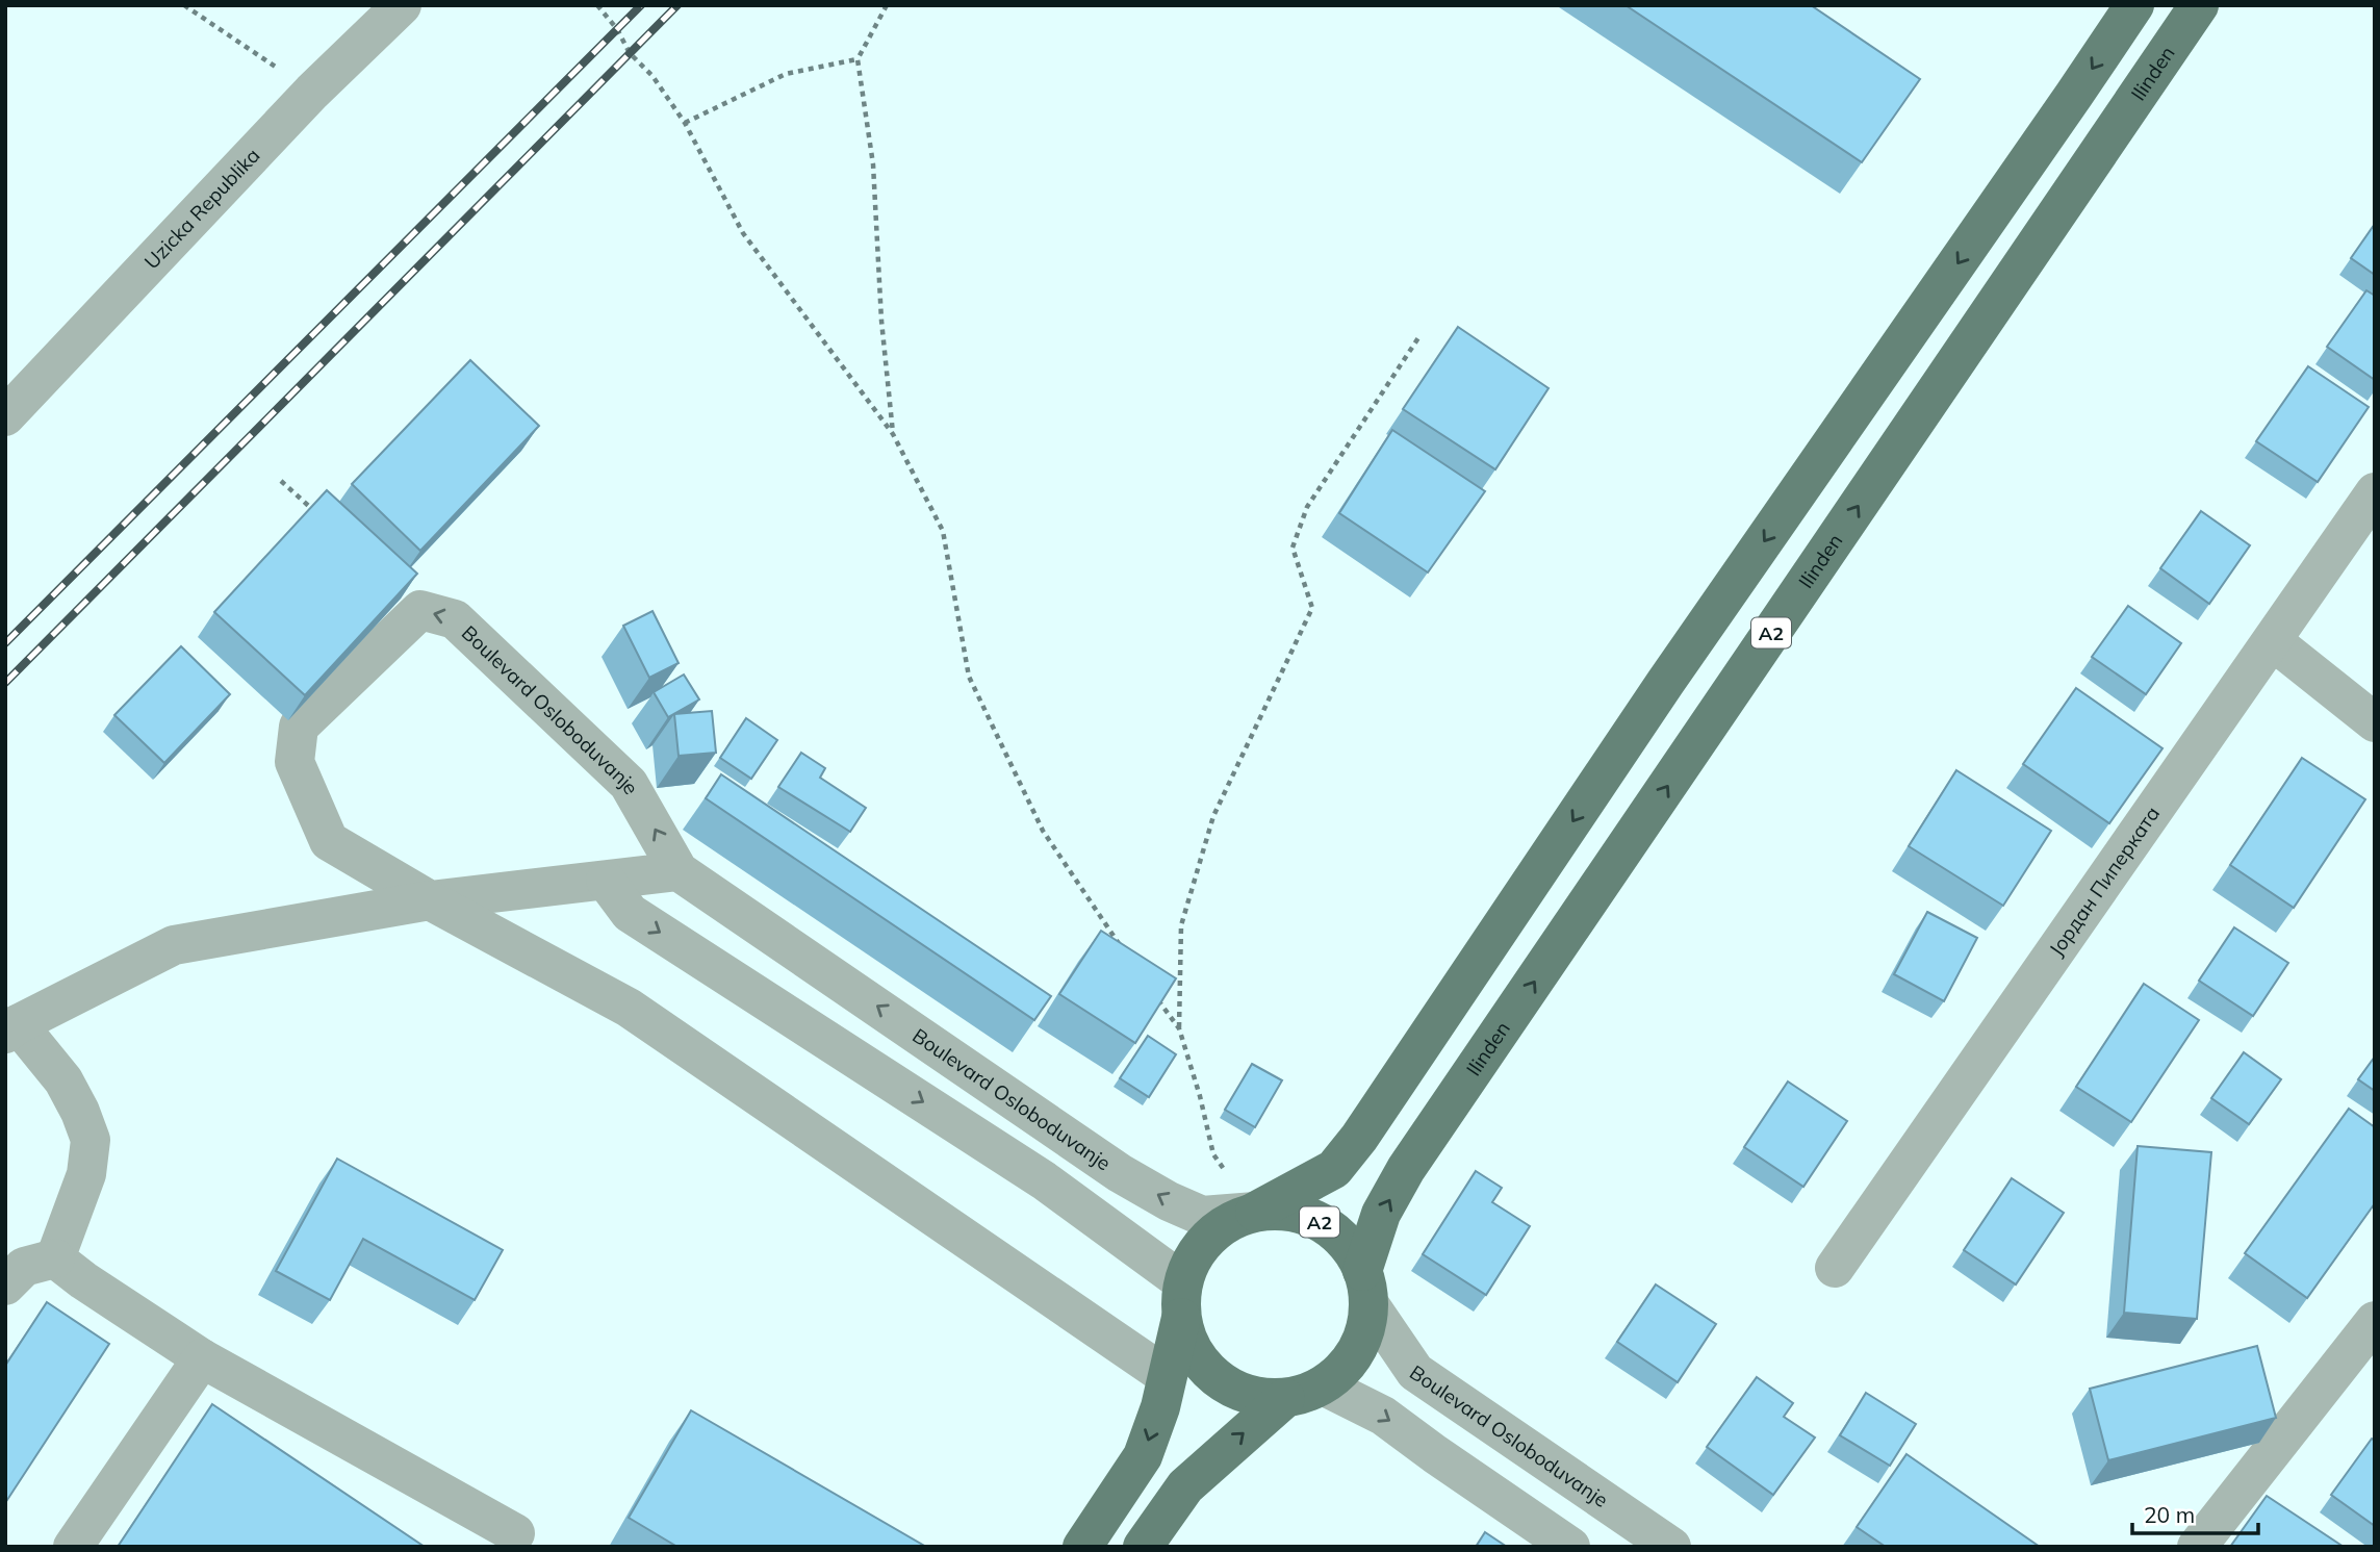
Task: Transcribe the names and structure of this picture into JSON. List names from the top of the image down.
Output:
{
  "streets": {
    "main road": ["Ilinden", "A2"],
    "street": ["Uzicka Republika", "Boulevard Osloboduvanje", "Јордан Пиперката"]
  },
  "crossings": [
    ["Ilinden", "A2"],
    ["Ilinden", "Boulevard Osloboduvanje"],
    ["A2", "Boulevard Osloboduvanje"]
  ],
  "scale_bar": "20 m"
}
